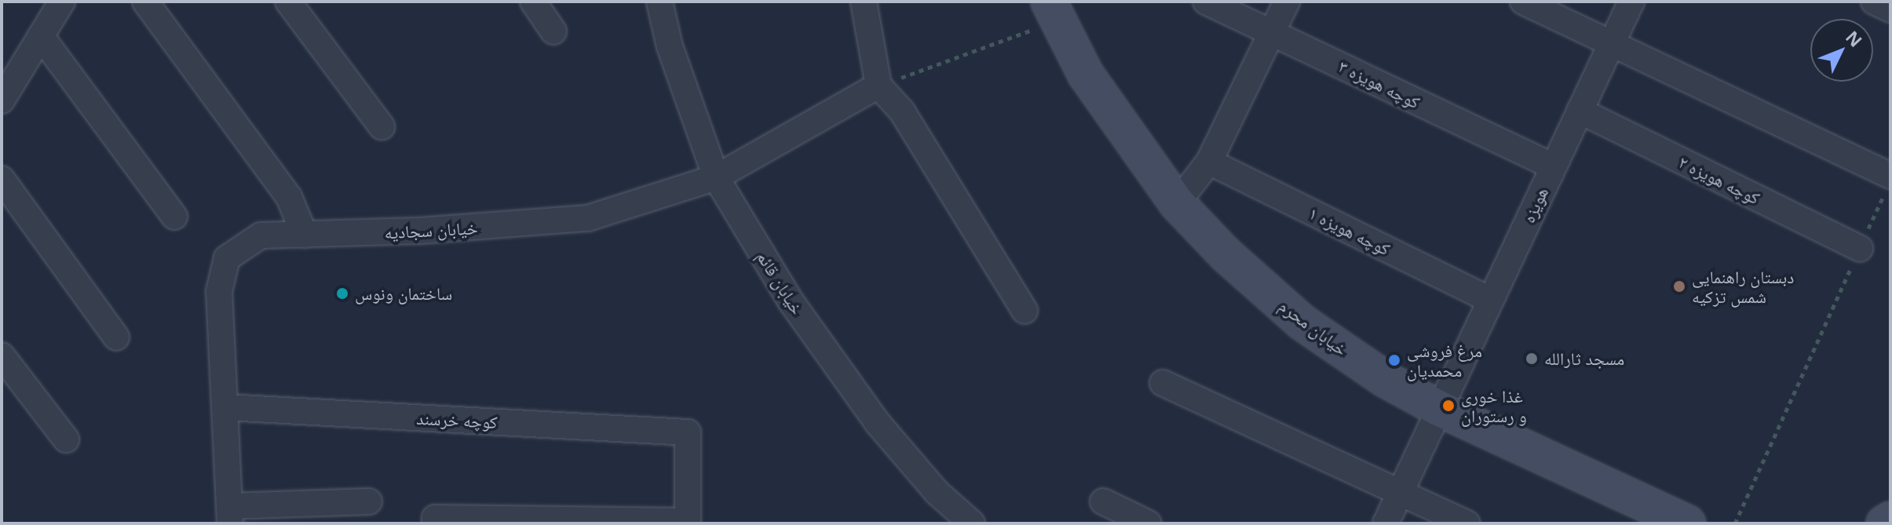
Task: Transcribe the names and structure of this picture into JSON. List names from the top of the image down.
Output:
{
  "streets": {
    "street": [
      "کوچه هویزه ۳",
      "کوچه هویزه ۲",
      "هویزه",
      "خیابان سجادیه",
      "کوچه هویزه ۱",
      "خیابان قائم",
      "خیابان محرم",
      "کوچه خرسند"
    ]
  },
  "crossings": [
    ["کوچه هویزه ۳", "هویزه"],
    ["کوچه هویزه ۲", "هویزه"],
    ["هویزه", "کوچه هویزه ۱"],
    ["هویزه", "خیابان محرم"],
    ["خیابان سجادیه", "خیابان قائم"],
    ["خیابان سجادیه", "کوچه خرسند"]
  ],
  "places": [
    "دبستان راهنمایی شمس تزکیه",
    "ساختمان ونوس",
    "مسجد ثارالله",
    "مرغ فروشی محمدیان",
    "غذا خوری و رستوران"
  ],
  "north": "top right"
}
